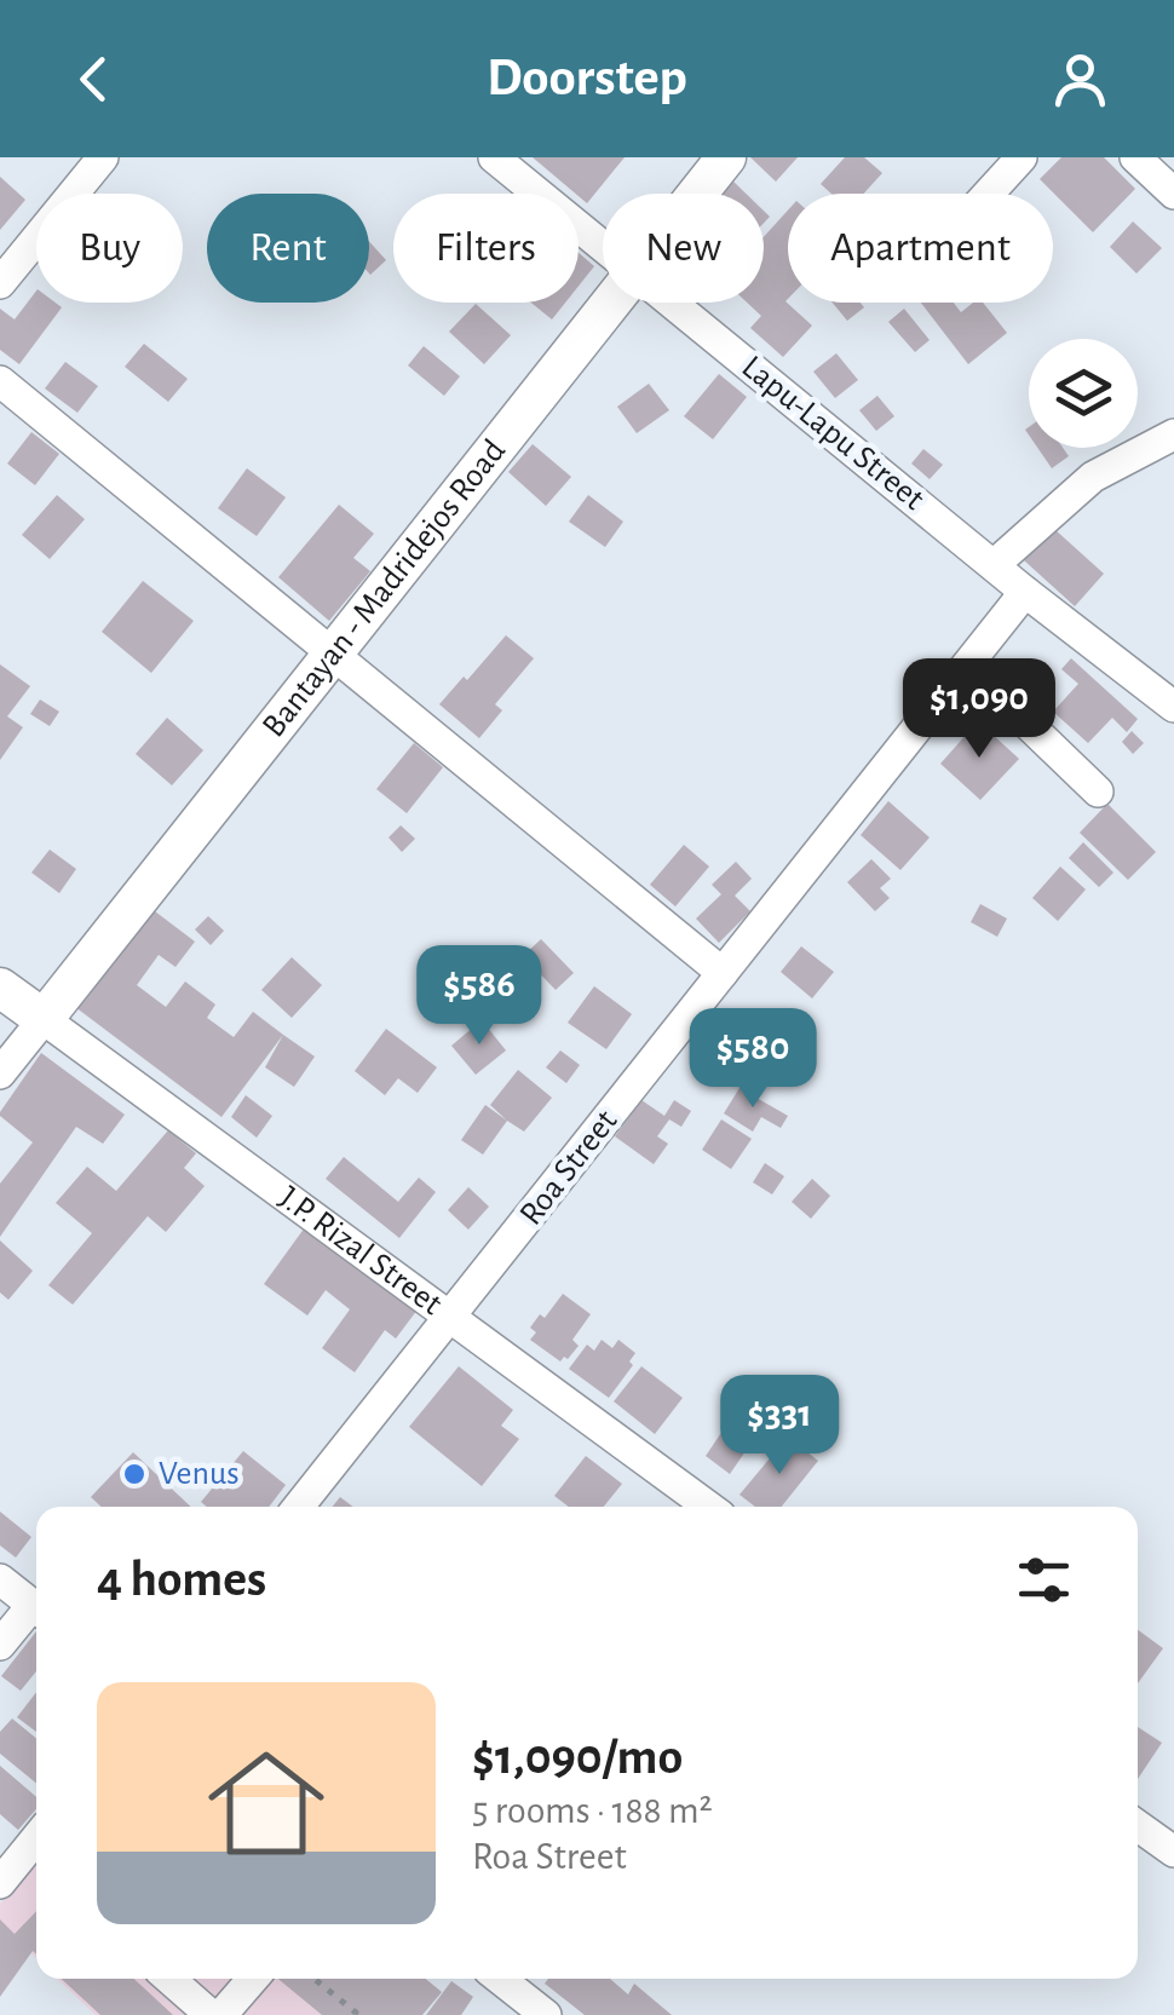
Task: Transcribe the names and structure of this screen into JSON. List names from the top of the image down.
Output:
{
  "streets": {
    "main road": ["Bantayan - Madridejos Road", "J.P. Rizal Street"],
    "street": ["Lapu-Lapu Street", "Roa Street"]
  },
  "crossings": [
    ["Lapu-Lapu Street", "Roa Street"],
    ["Bantayan - Madridejos Road", "J.P. Rizal Street"],
    ["Roa Street", "J.P. Rizal Street"]
  ],
  "places": ["Venus"],
  "page": {
    "header": "Doorstep",
    "chip": [
      "Buy",
      "Rent",
      "Filters",
      "New",
      "Apartment"
    ],
    "price": [
      "$1,090",
      "$586",
      "$580",
      "$331"
    ],
    "heading": "4 homes",
    "list": [
      {
        "name": "$1,090/mo",
        "note": "5 rooms · 188 m² · Roa Street"
      }
    ]
  }
}
